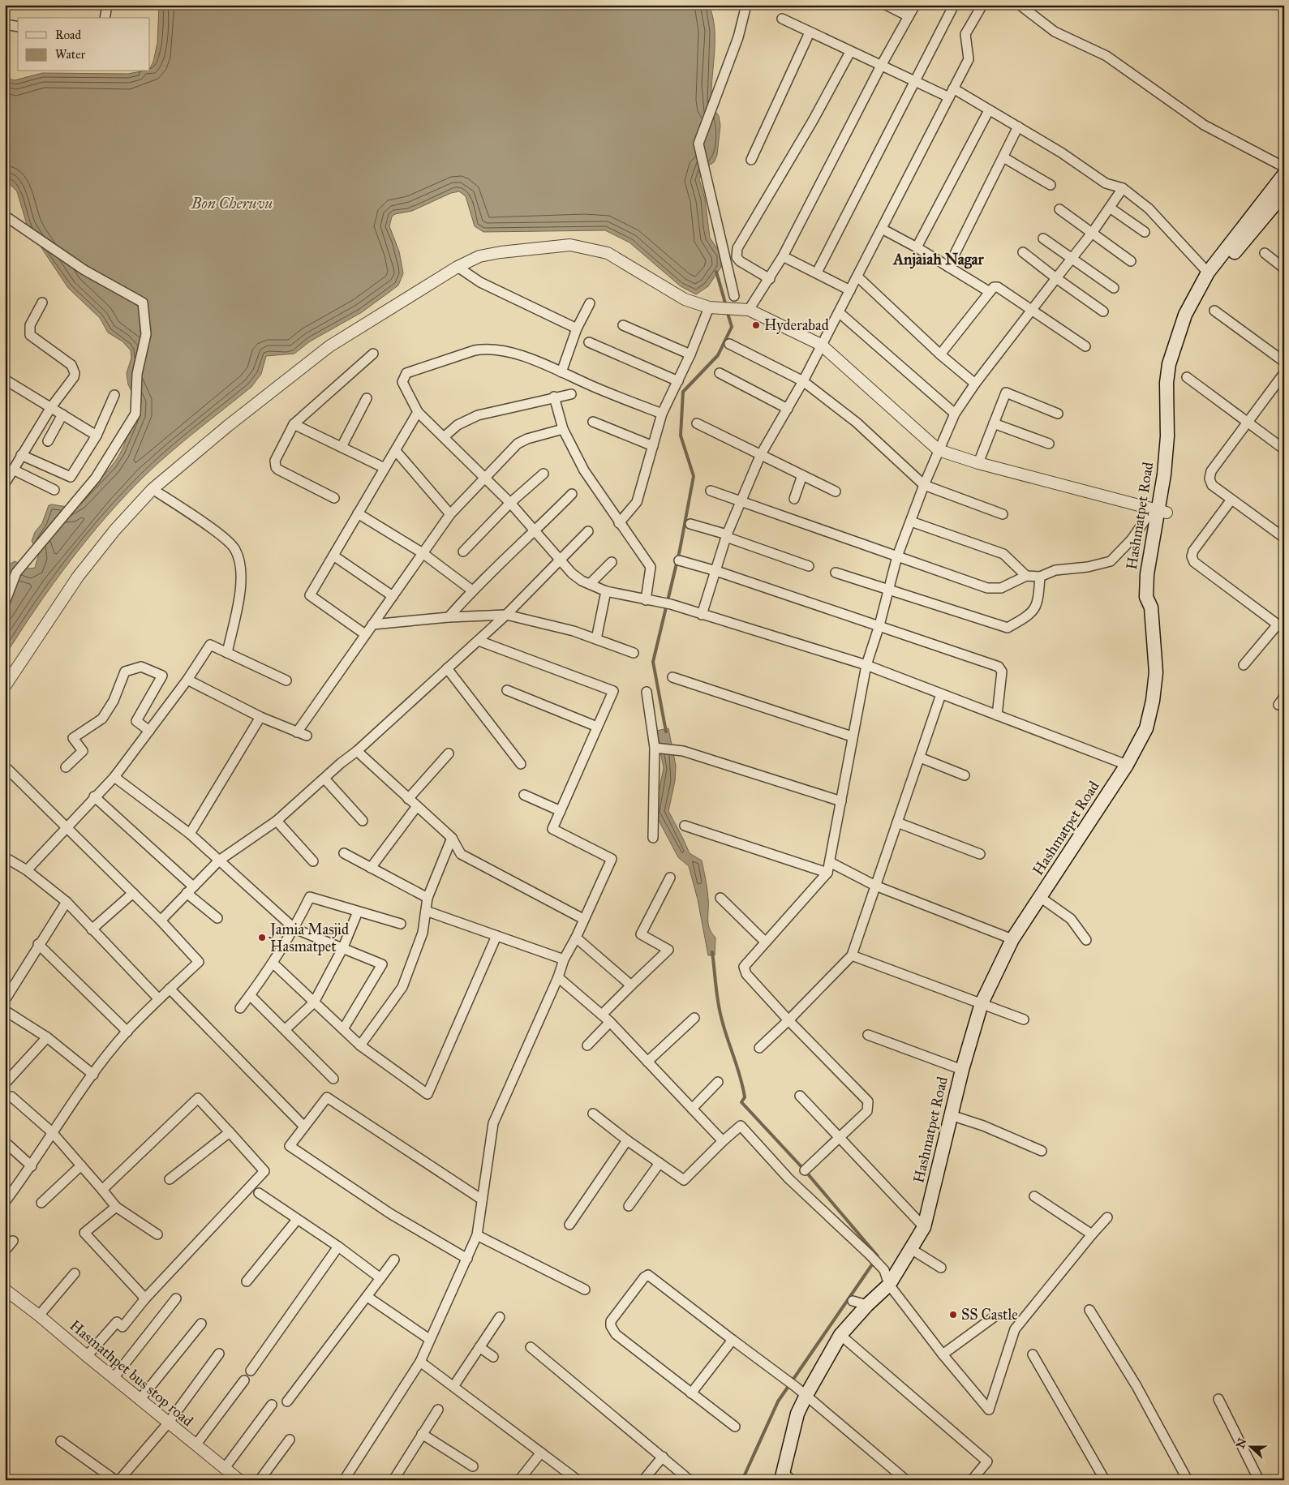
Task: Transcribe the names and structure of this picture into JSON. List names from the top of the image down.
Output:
{
  "streets": {
    "main road": ["Hashmatpet Road"],
    "street": ["Hasmathpet bus stop road"]
  },
  "districts": ["Anjaiah Nagar"],
  "water": ["Bon Cheruvu"],
  "places": ["Hyderabad", "Jamia Masjid Hasmatpet", "SS Castle"],
  "legend": ["Road", "Water"],
  "north": "left"
}
